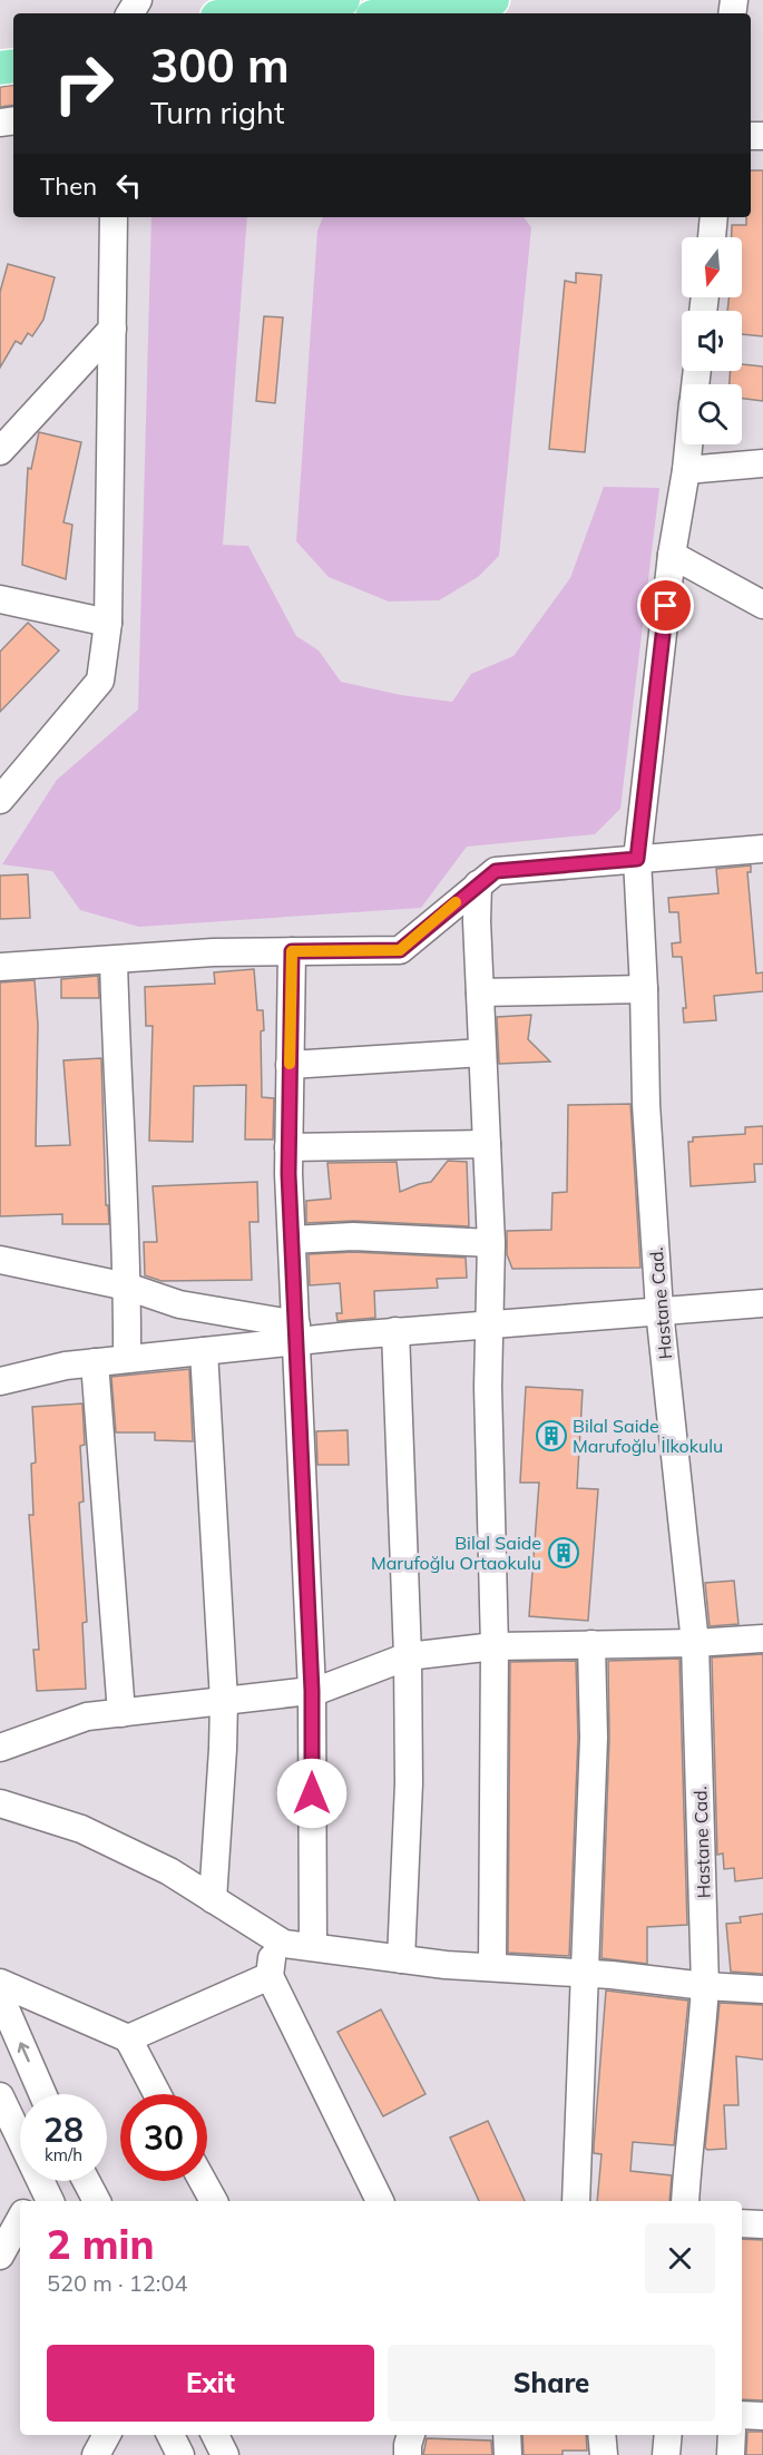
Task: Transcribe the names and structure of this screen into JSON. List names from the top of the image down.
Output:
{
  "streets": {
    "street": ["Hastane Cad."]
  },
  "places": {
    "building": ["Bilal Saide Marufoğlu İlkokulu", "Bilal Saide Marufoğlu Ortaokulu"]
  },
  "north": "bottom",
  "page": {
    "turn": ["300 m", "Turn right"],
    "then": "Then",
    "speed": "28 km/h",
    "limit": "30",
    "heading": ["2 min", "520 m · 12:04"],
    "buttons": ["Exit", "Share"]
  }
}
